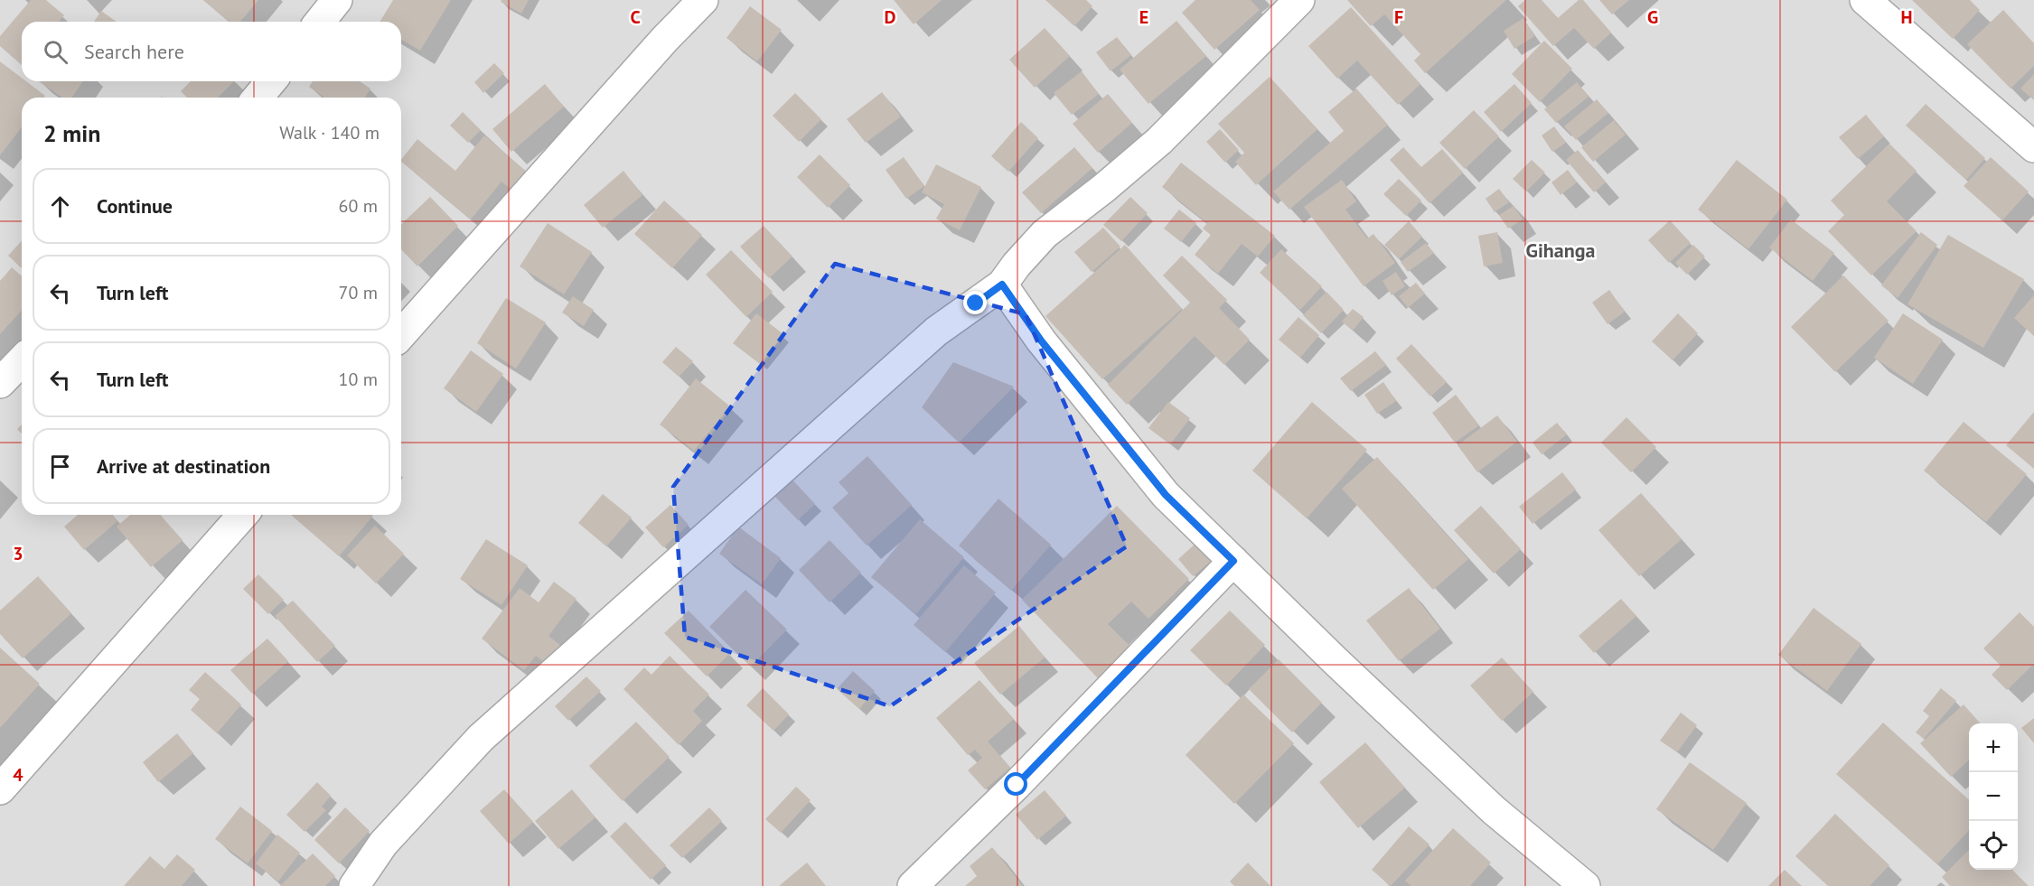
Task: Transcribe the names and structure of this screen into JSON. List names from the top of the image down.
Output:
{
  "districts": ["Gihanga"],
  "page": {
    "search": "Search here",
    "heading": ["2 min", "Walk · 140 m"],
    "list": [
      ["Continue", "60 m"],
      ["Turn left", "70 m"],
      ["Turn left", "10 m"],
      "Arrive at destination"
    ],
    "map_buttons": ["+", "−"]
  },
  "grid": {
    "columns": [
      "C",
      "D",
      "E",
      "F",
      "G",
      "H"
    ],
    "rows": ["3", "4"]
  }
}
